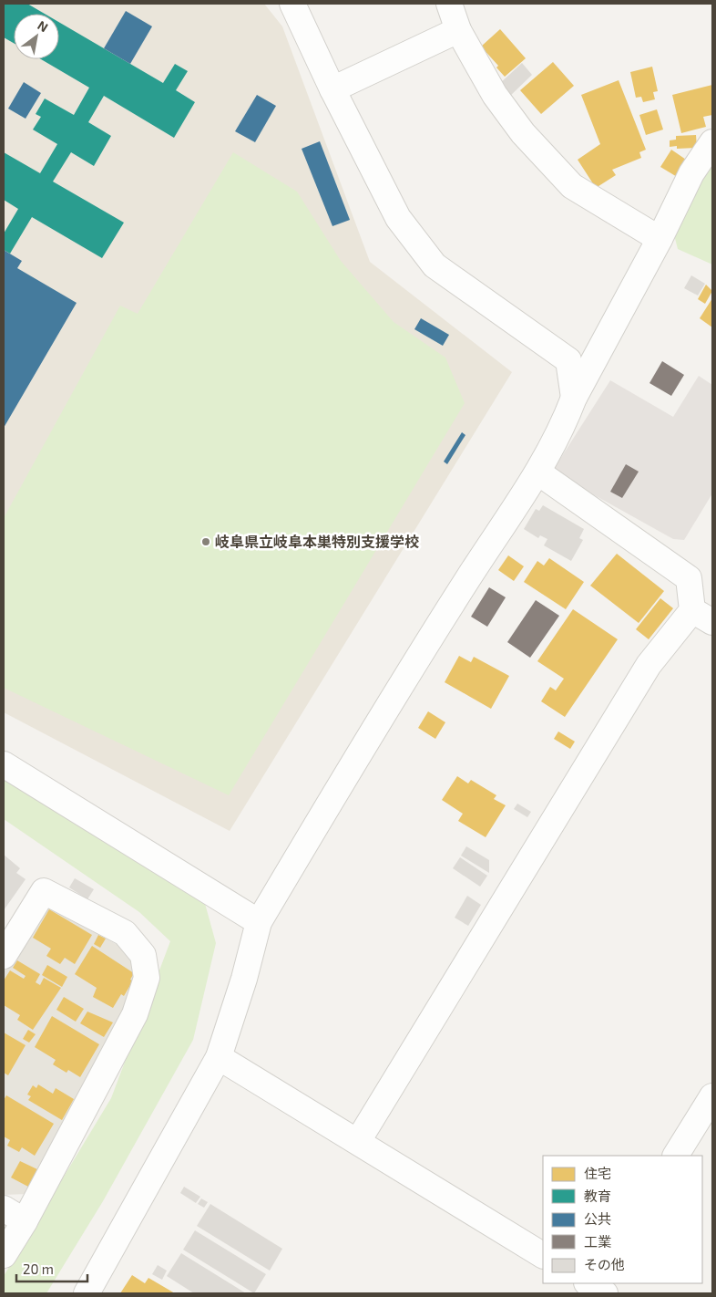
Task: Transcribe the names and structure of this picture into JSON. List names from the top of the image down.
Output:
{
  "places": ["岐阜県立岐阜本巣特別支援学校"],
  "legend": [
    "住宅",
    "教育",
    "公共",
    "工業",
    "その他"
  ],
  "scale_bar": "20 m",
  "north": "top right"
}
